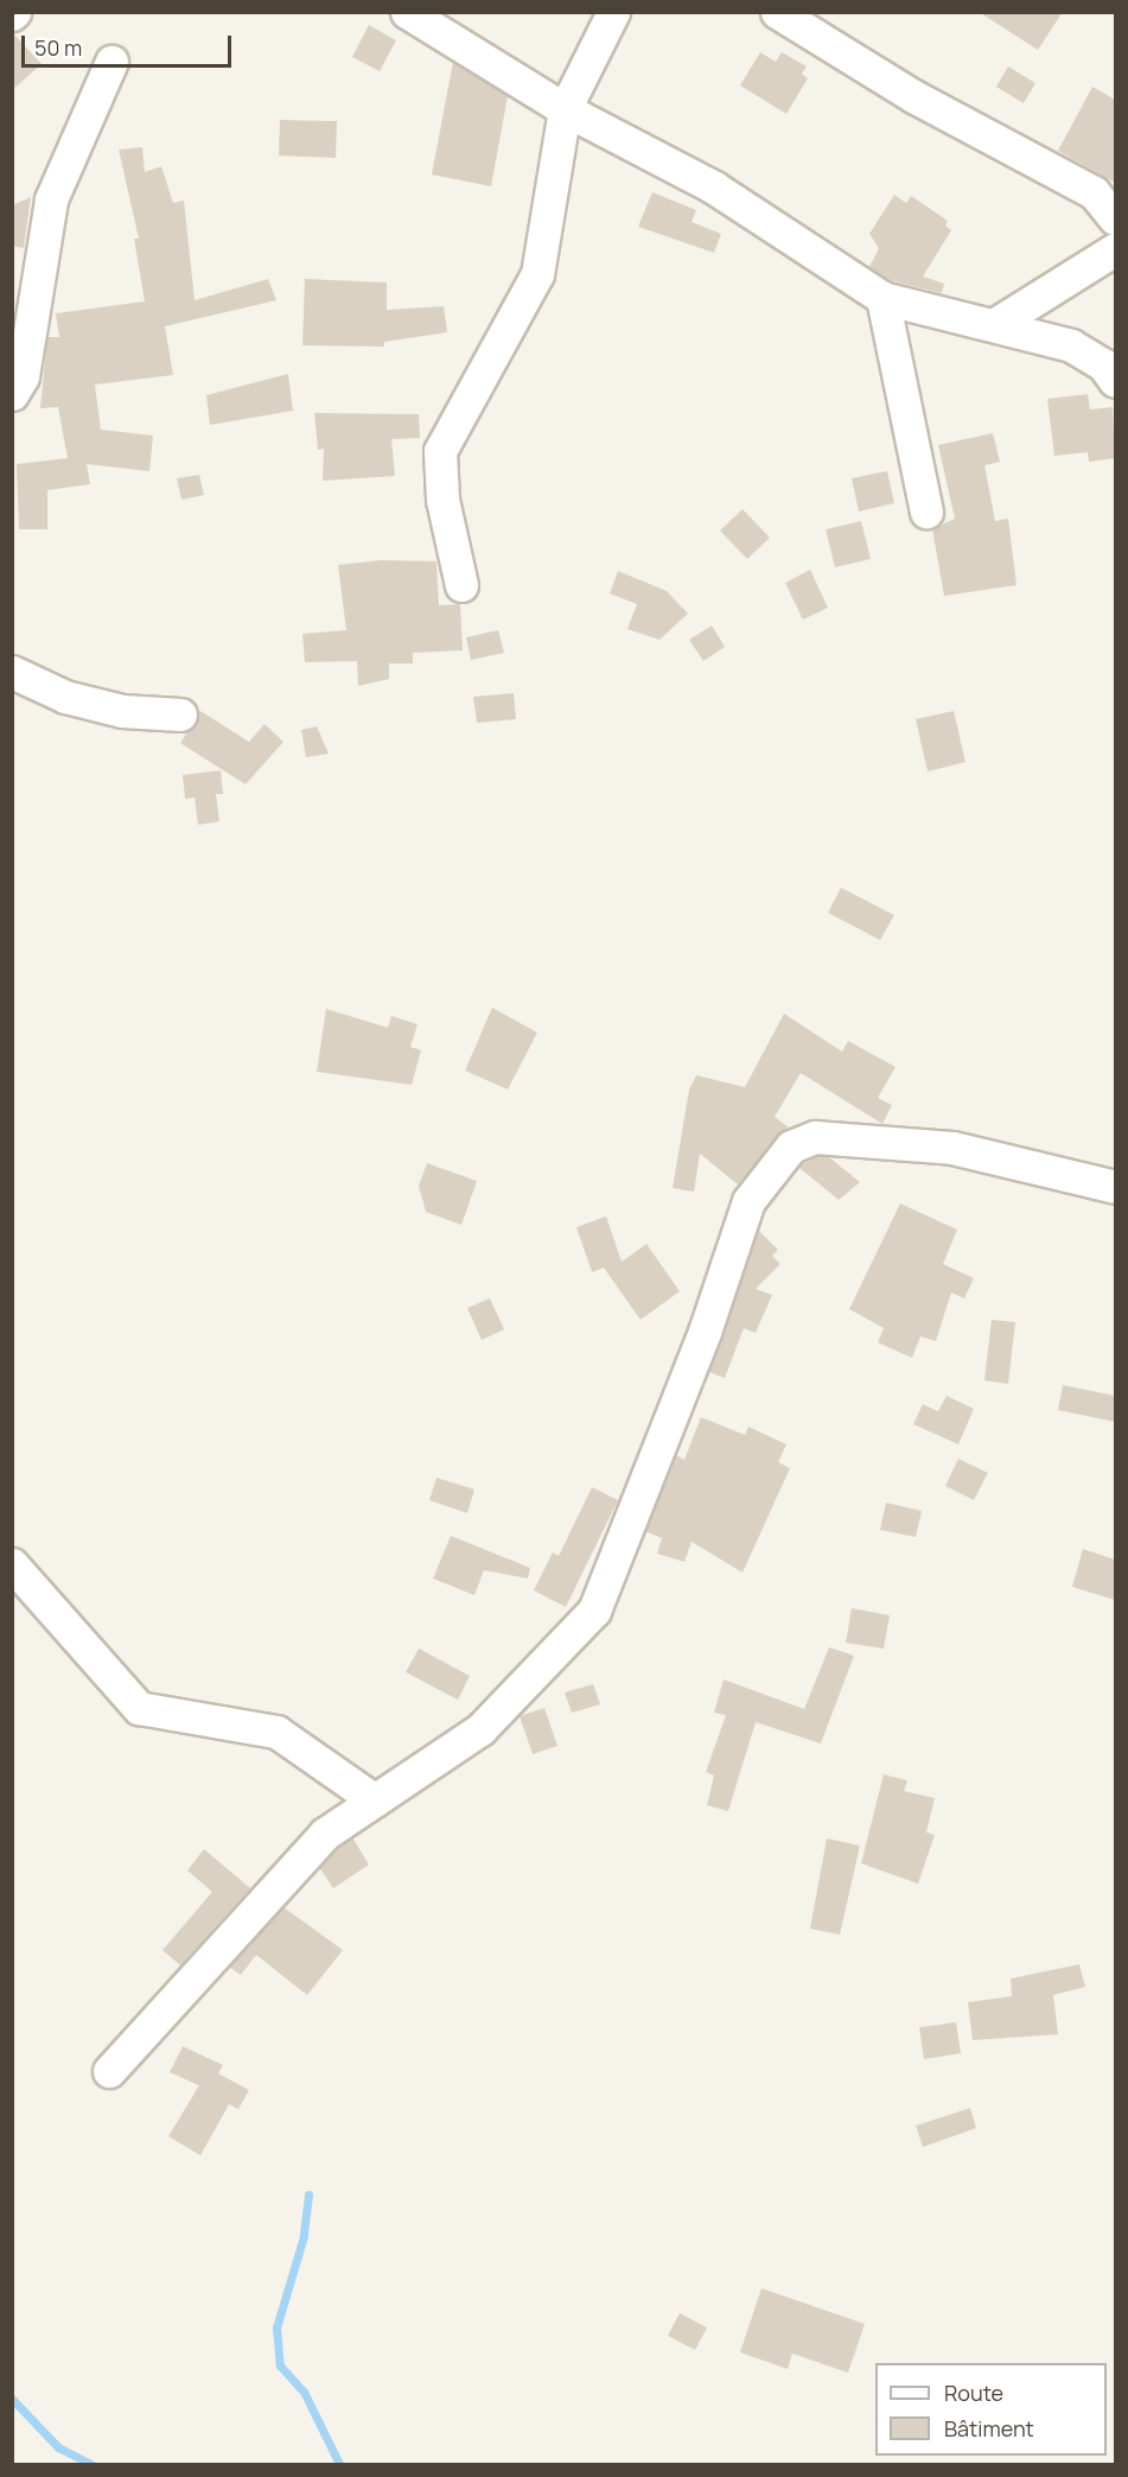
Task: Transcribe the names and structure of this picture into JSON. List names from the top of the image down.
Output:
{
  "legend": ["Route", "Bâtiment"],
  "scale_bar": "50 m"
}
